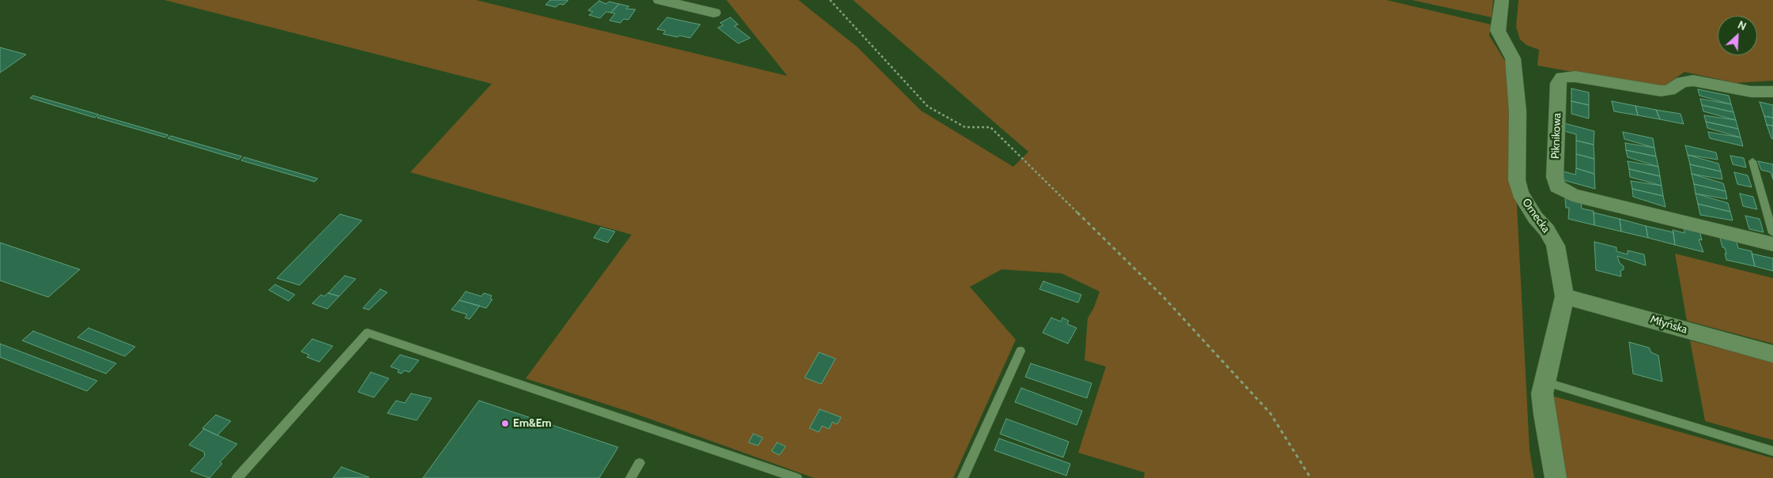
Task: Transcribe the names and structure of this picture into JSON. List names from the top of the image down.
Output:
{
  "streets": {
    "street": ["Piknikowa", "Ornecka", "Młyńska"]
  },
  "crossings": [
    ["Ornecka", "Młyńska"]
  ],
  "places": ["Em&Em"],
  "north": "top right"
}
